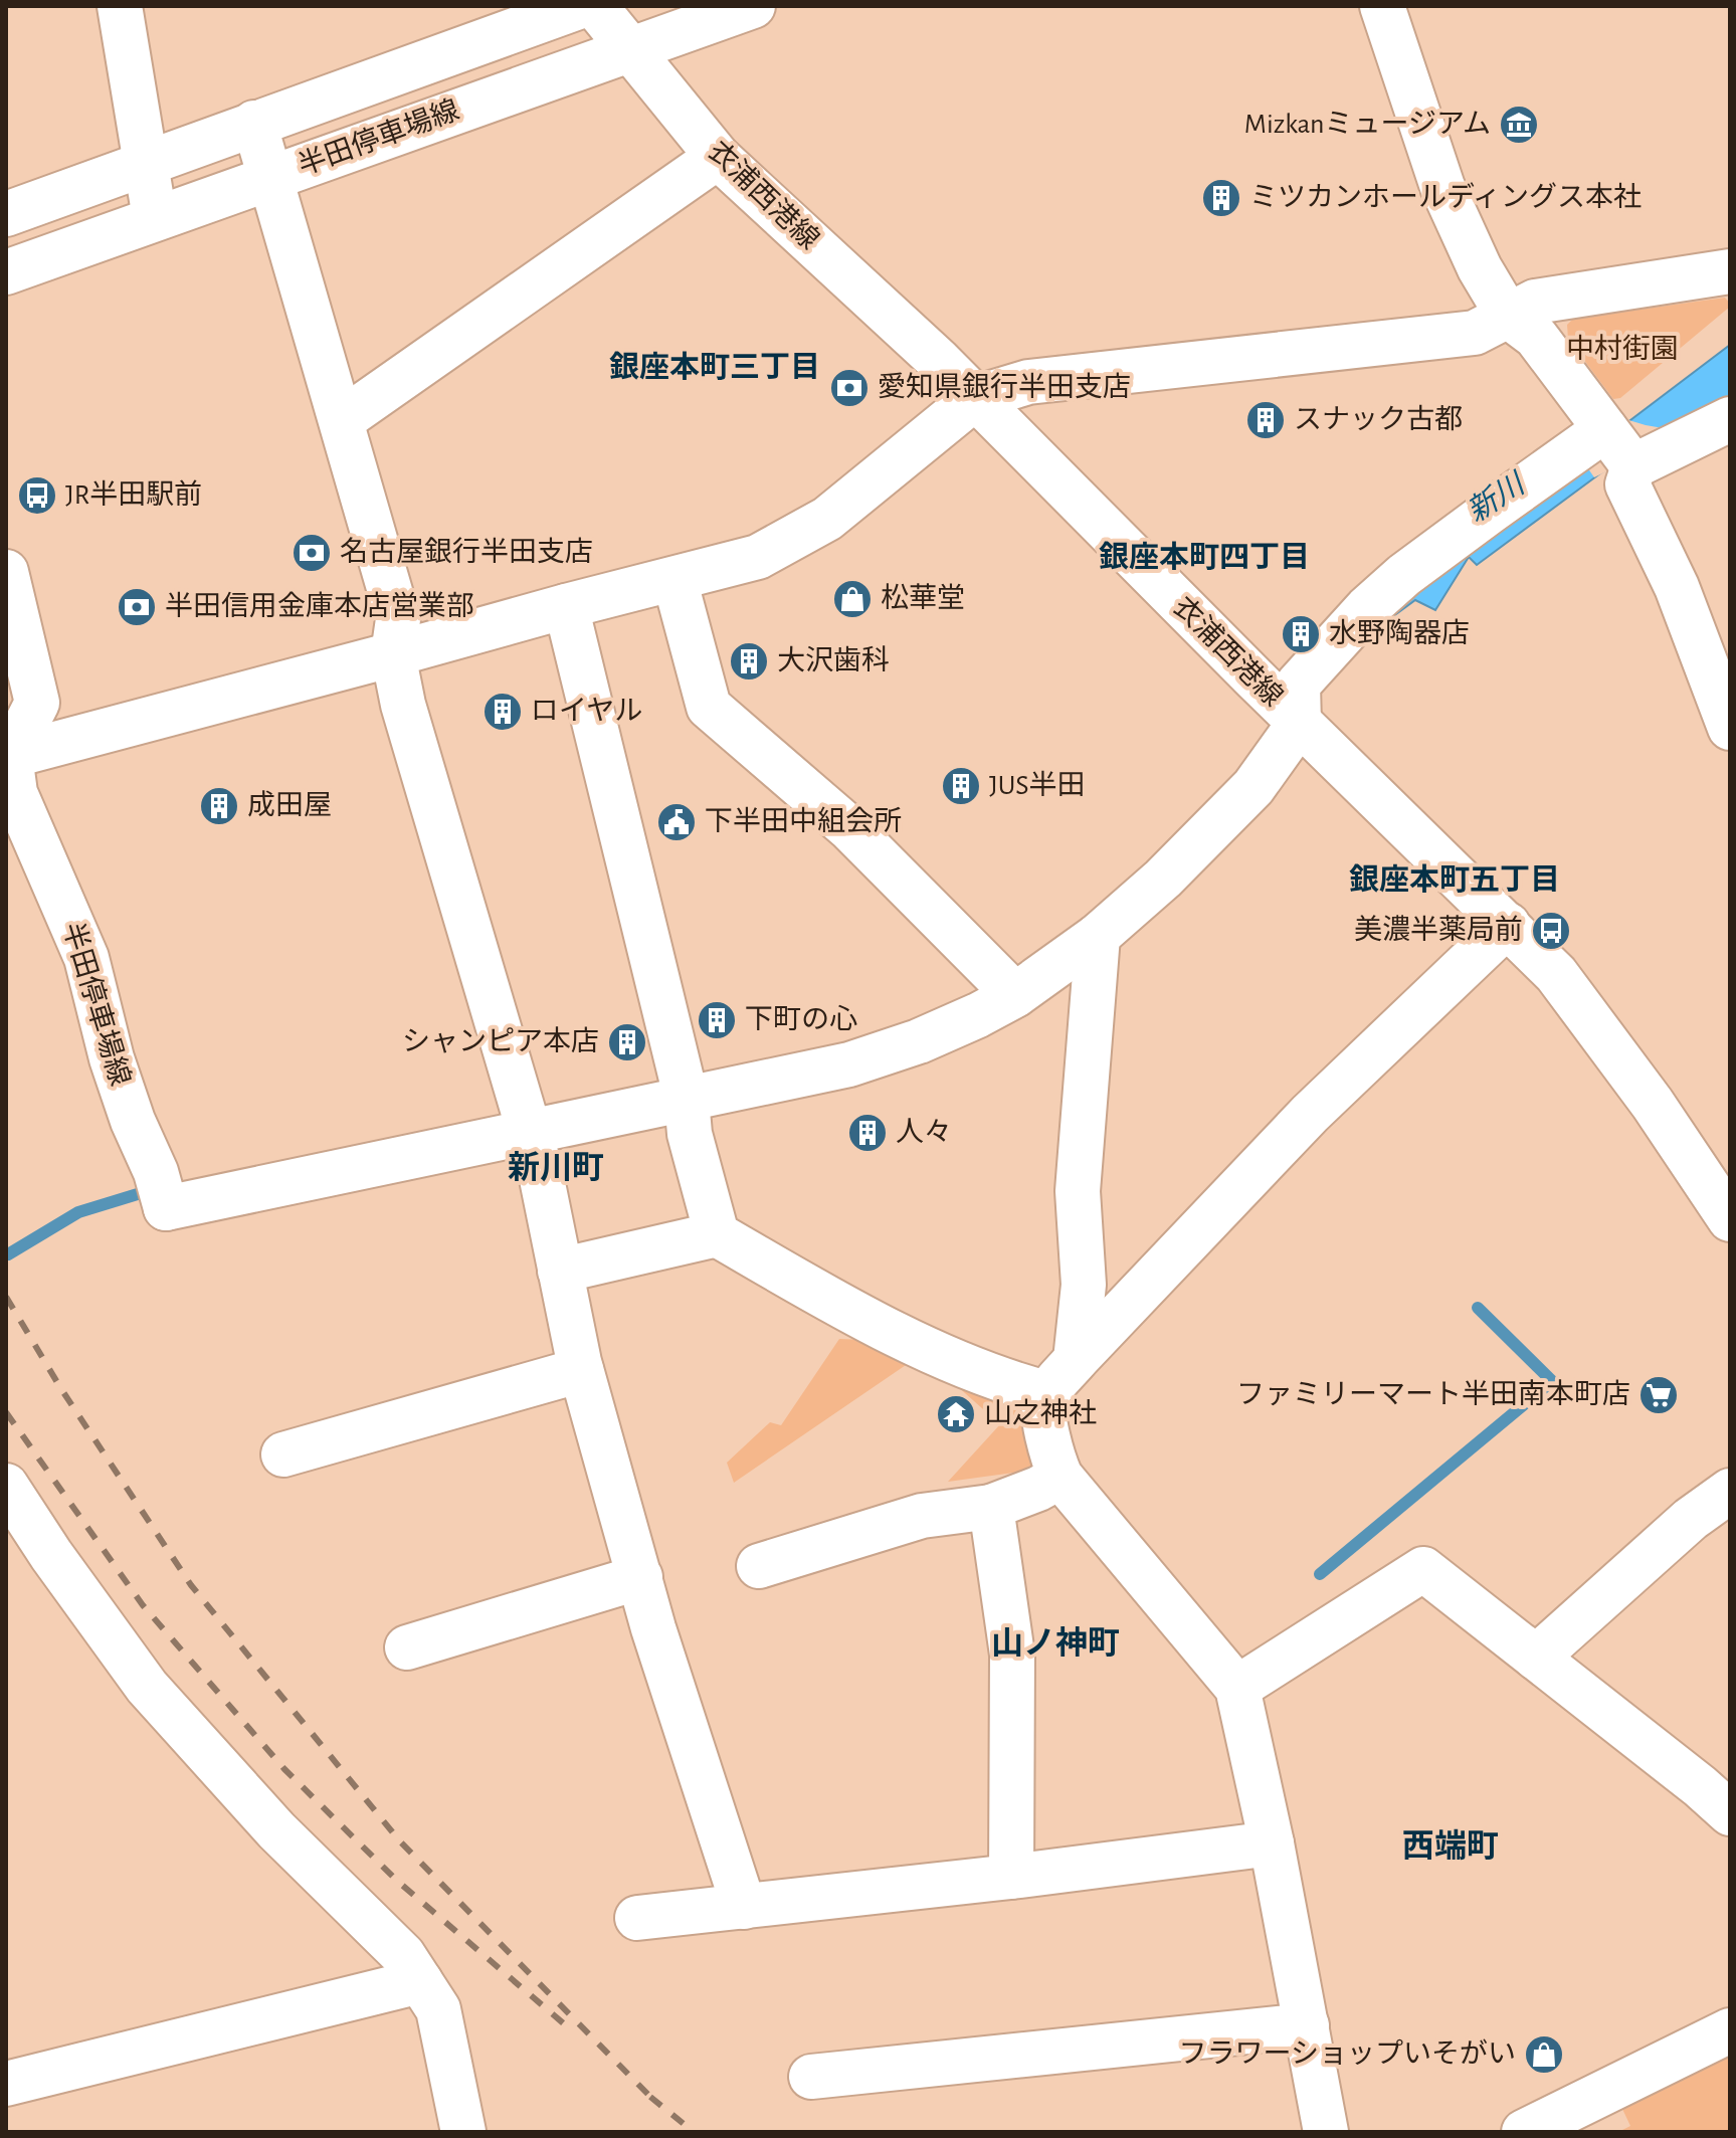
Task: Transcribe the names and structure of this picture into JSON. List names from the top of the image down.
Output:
{
  "streets": {
    "street": ["半田停車場線", "衣浦西港線"]
  },
  "crossings": [
    ["半田停車場線", "衣浦西港線"]
  ],
  "districts": [
    "銀座本町三丁目",
    "銀座本町四丁目",
    "銀座本町五丁目",
    "新川町",
    "山ノ神町",
    "西端町"
  ],
  "water": ["新川"],
  "parks": ["中村街園"],
  "places": {
    "museum": ["Mizkanミュージアム"],
    "building": [
      "ミツカンホールディングス本社",
      "スナック古都",
      "水野陶器店",
      "大沢歯科",
      "ロイヤル",
      "JUS半田",
      "成田屋",
      "下町の心",
      "シャンピア本店",
      "人々"
    ],
    "bank": ["愛知県銀行半田支店", "名古屋銀行半田支店", "半田信用金庫本店営業部"],
    "bus stop": ["JR半田駅前", "美濃半薬局前"],
    "shop": ["松華堂", "フラワーショップいそがい"],
    "public building": ["下半田中組会所"],
    "supermarket": ["ファミリーマート半田南本町店"],
    "temple": ["山之神社"]
  }
}
